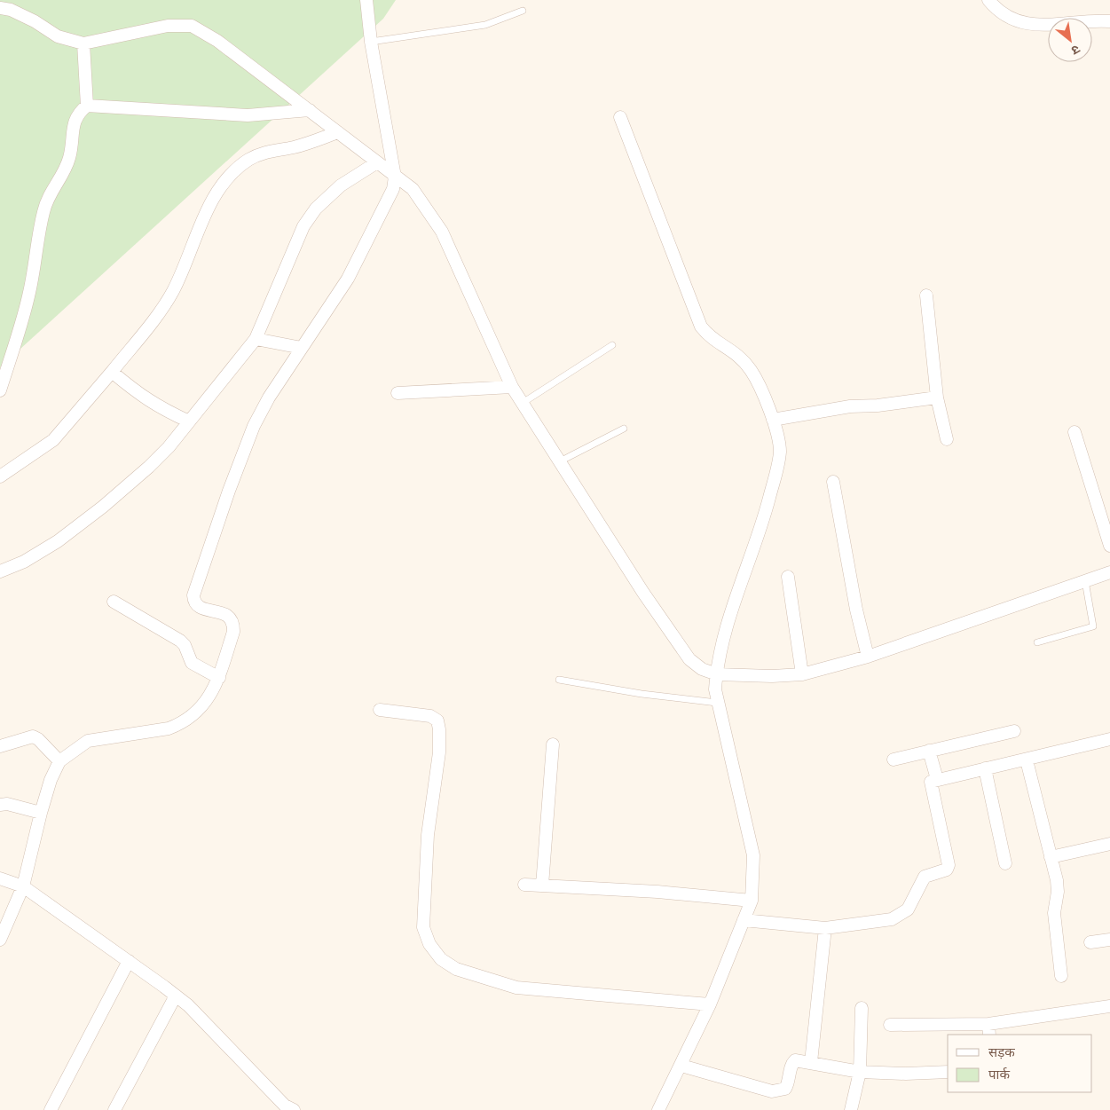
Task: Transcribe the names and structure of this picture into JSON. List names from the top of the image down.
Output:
{
  "legend": ["सड़क", "पार्क"],
  "north": "bottom right"
}
